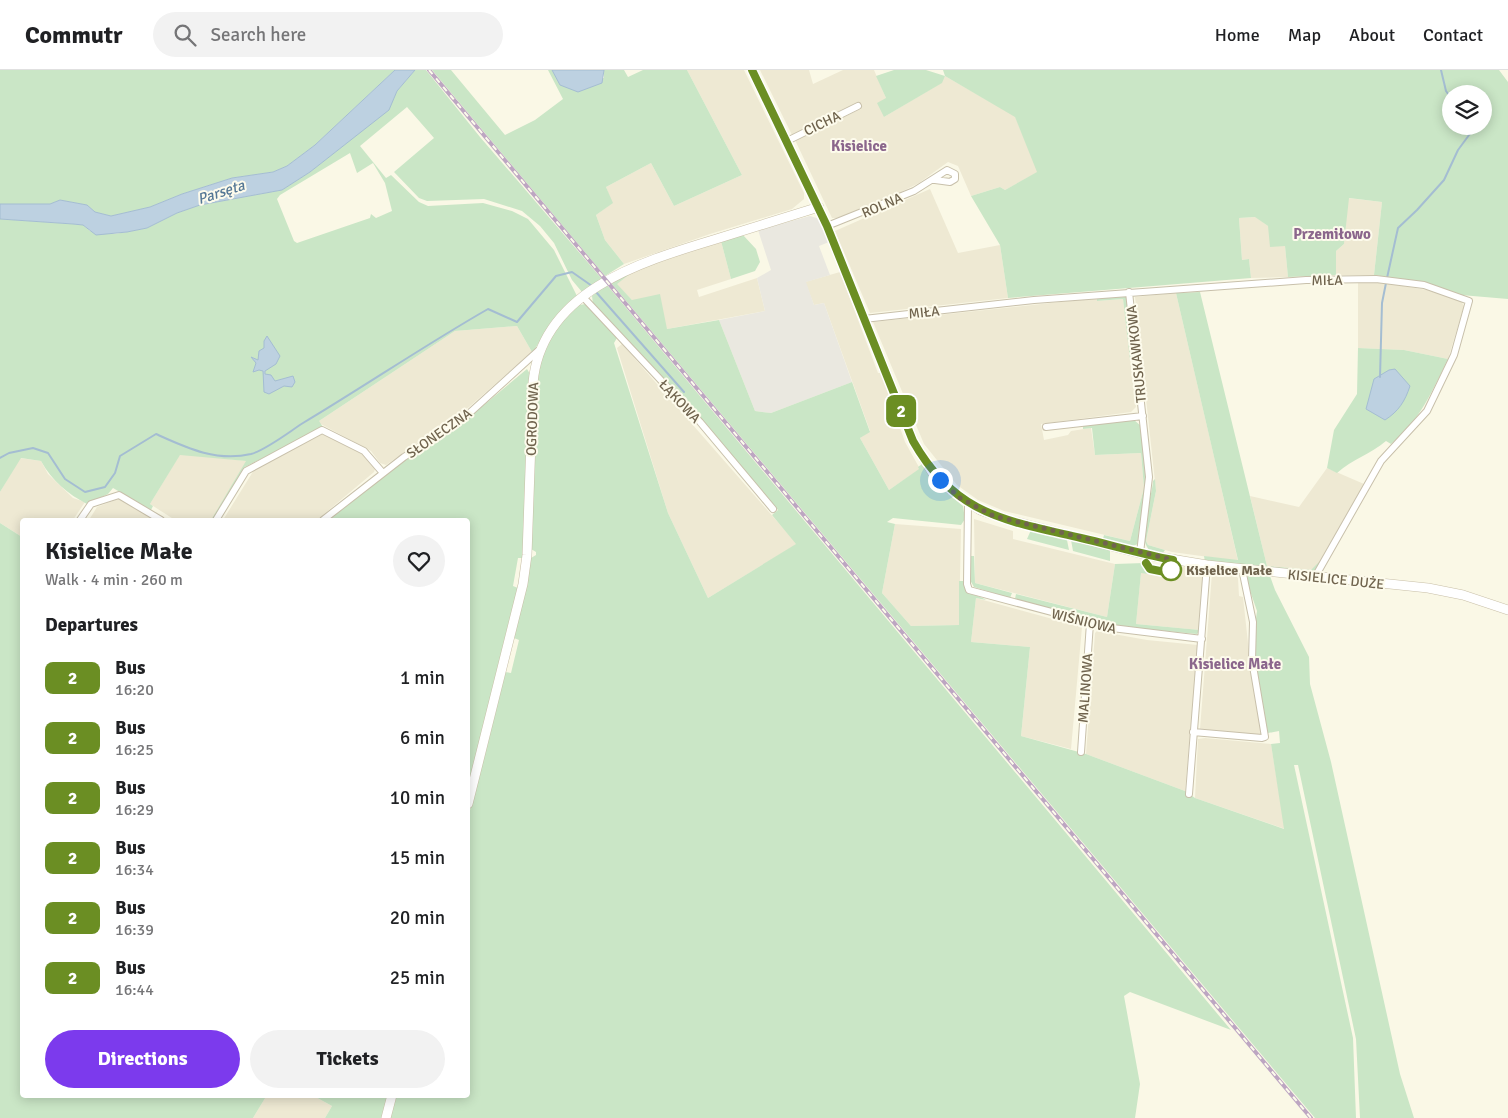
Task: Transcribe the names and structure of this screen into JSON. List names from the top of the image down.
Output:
{
  "streets": {
    "street": [
      "CICHA",
      "ROLNA",
      "MIŁA",
      "TRUSKAWKOWA",
      "ŁĄKOWA",
      "OGRODOWA",
      "SŁONECZNA",
      "KISIELICE DUŻE",
      "WIŚNIOWA",
      "MALINOWA"
    ]
  },
  "crossings": [
    ["CICHA", "KISIELICE DUŻE"],
    ["ROLNA", "KISIELICE DUŻE"],
    ["MIŁA", "TRUSKAWKOWA"],
    ["MIŁA", "KISIELICE DUŻE"],
    ["TRUSKAWKOWA", "KISIELICE DUŻE"],
    ["ŁĄKOWA", "OGRODOWA"],
    ["OGRODOWA", "SŁONECZNA"],
    ["OGRODOWA", "KISIELICE DUŻE"],
    ["KISIELICE DUŻE", "WIŚNIOWA"],
    ["WIŚNIOWA", "MALINOWA"]
  ],
  "districts": ["Kisielice", "Przemiłowo", "Kisielice Małe"],
  "water": ["Parsęta"],
  "places": ["Kisielice Małe"],
  "lines": ["bus line 2"],
  "page": {
    "header": "Commutr",
    "search": "Search here",
    "nav": [
      "Home",
      "Map",
      "About",
      "Contact"
    ],
    "on_map": "2",
    "heading": [
      ["Kisielice Małe", "Walk · 4 min · 260 m"],
      "Departures"
    ],
    "list": [
      {
        "mark": "2",
        "name": "Bus",
        "note": "16:20",
        "value": "1 min"
      },
      {
        "mark": "2",
        "name": "Bus",
        "note": "16:25",
        "value": "6 min"
      },
      {
        "mark": "2",
        "name": "Bus",
        "note": "16:29",
        "value": "10 min"
      },
      {
        "mark": "2",
        "name": "Bus",
        "note": "16:34",
        "value": "15 min"
      },
      {
        "mark": "2",
        "name": "Bus",
        "note": "16:39",
        "value": "20 min"
      },
      {
        "mark": "2",
        "name": "Bus",
        "note": "16:44",
        "value": "25 min"
      }
    ],
    "buttons": ["Directions", "Tickets"]
  }
}
